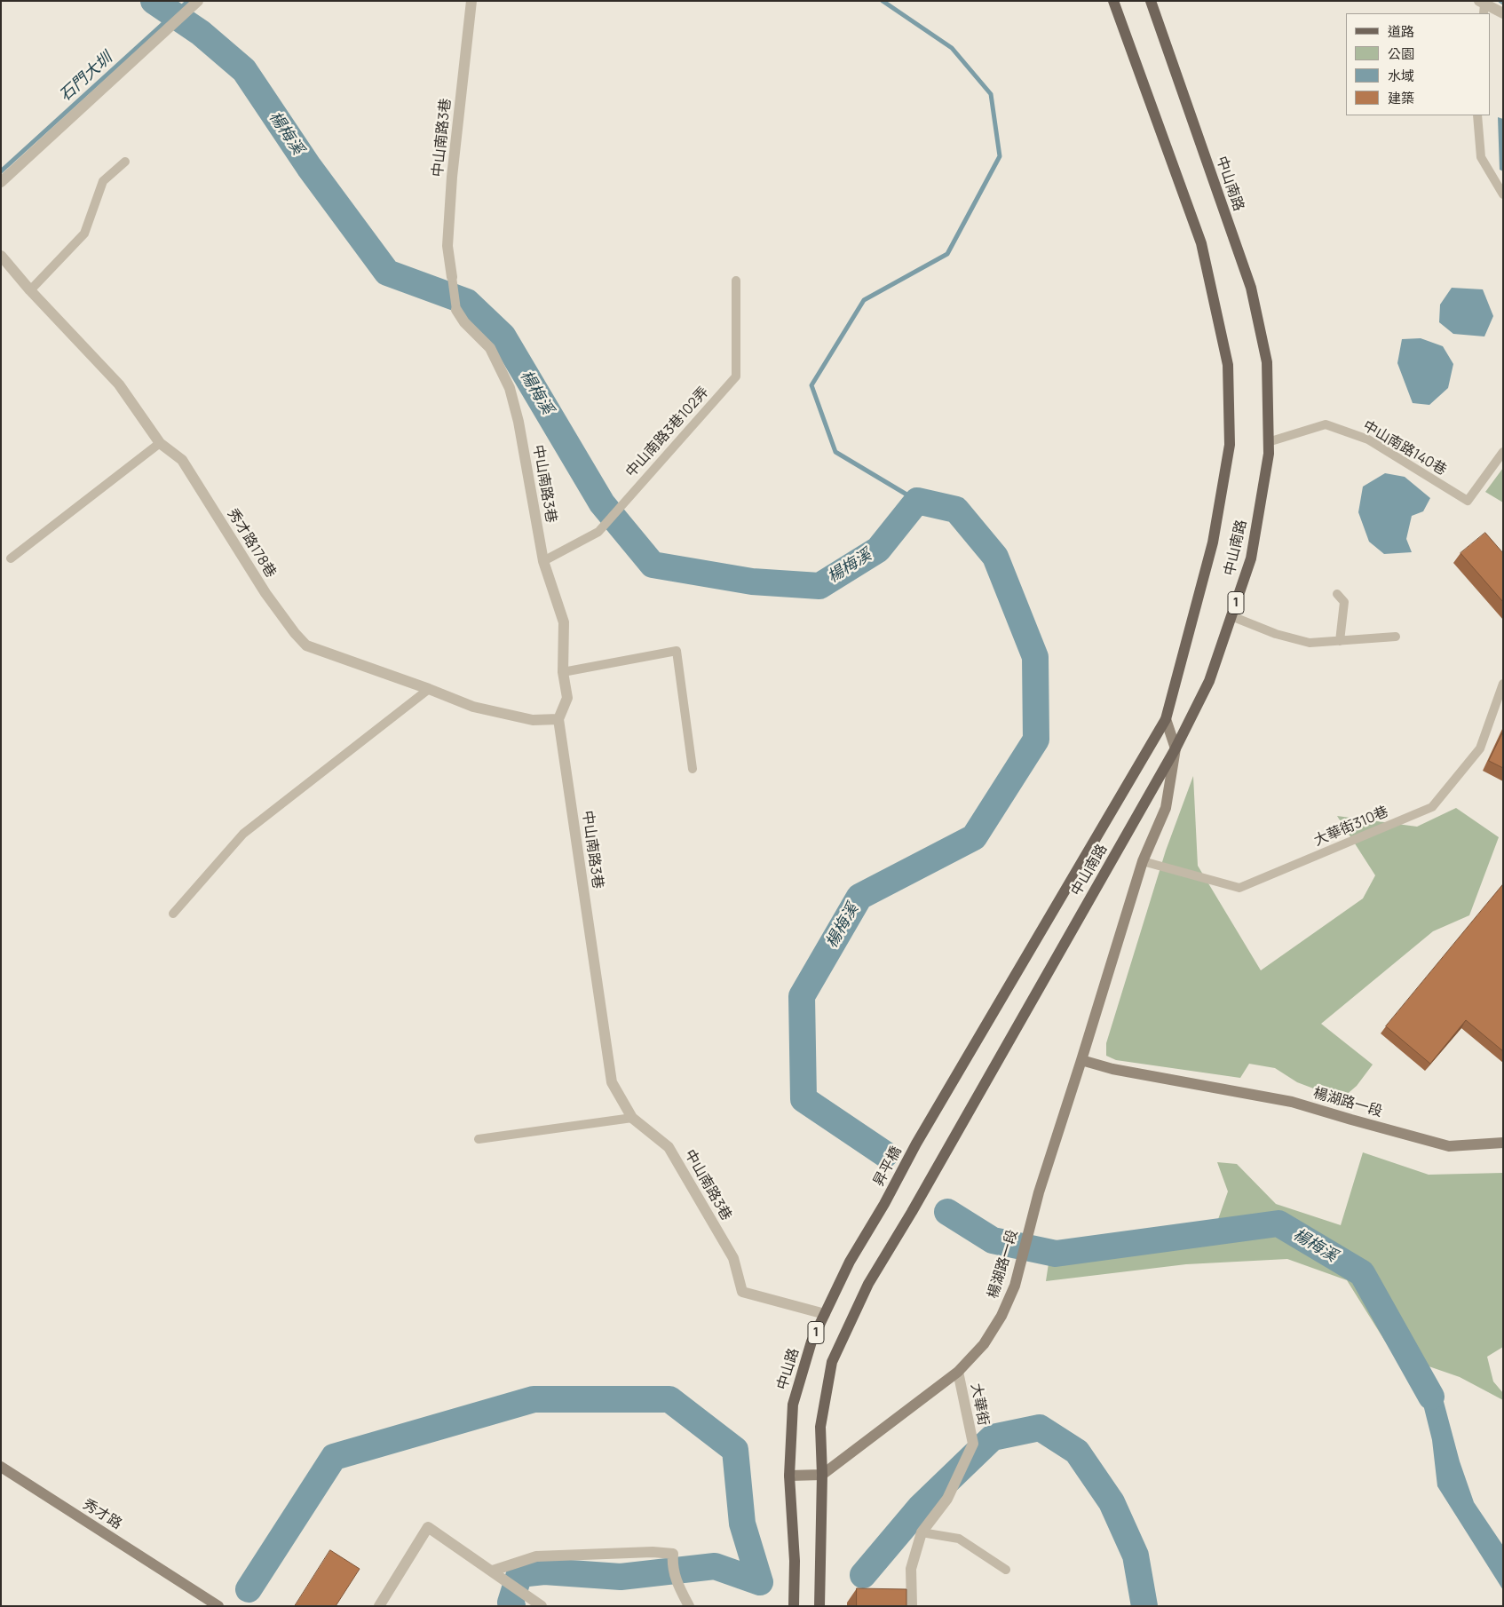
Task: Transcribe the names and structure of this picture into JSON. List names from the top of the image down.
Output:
{
  "streets": {
    "main road": [
      "中山南路",
      "1",
      "昇平橋",
      "中山路"
    ],
    "street": [
      "中山南路3巷",
      "秀才路178巷",
      "楊湖路一段",
      "大華街",
      "秀才路"
    ],
    "lane": ["中山南路3巷102弄", "中山南路140巷", "大華街310巷"]
  },
  "crossings": [
    ["中山南路3巷", "中山南路3巷102弄"],
    ["中山南路3巷", "秀才路178巷"],
    ["中山南路3巷", "中山路"],
    ["中山南路", "中山南路140巷"],
    ["中山南路", "1"],
    ["中山南路", "楊湖路一段"],
    ["中山南路", "昇平橋"],
    ["1", "楊湖路一段"],
    ["大華街310巷", "楊湖路一段"],
    ["楊湖路一段", "大華街"],
    ["昇平橋", "中山路"]
  ],
  "water": ["石門大圳", "楊梅溪"],
  "legend": [
    "道路",
    "公園",
    "水域",
    "建築"
  ]
}
